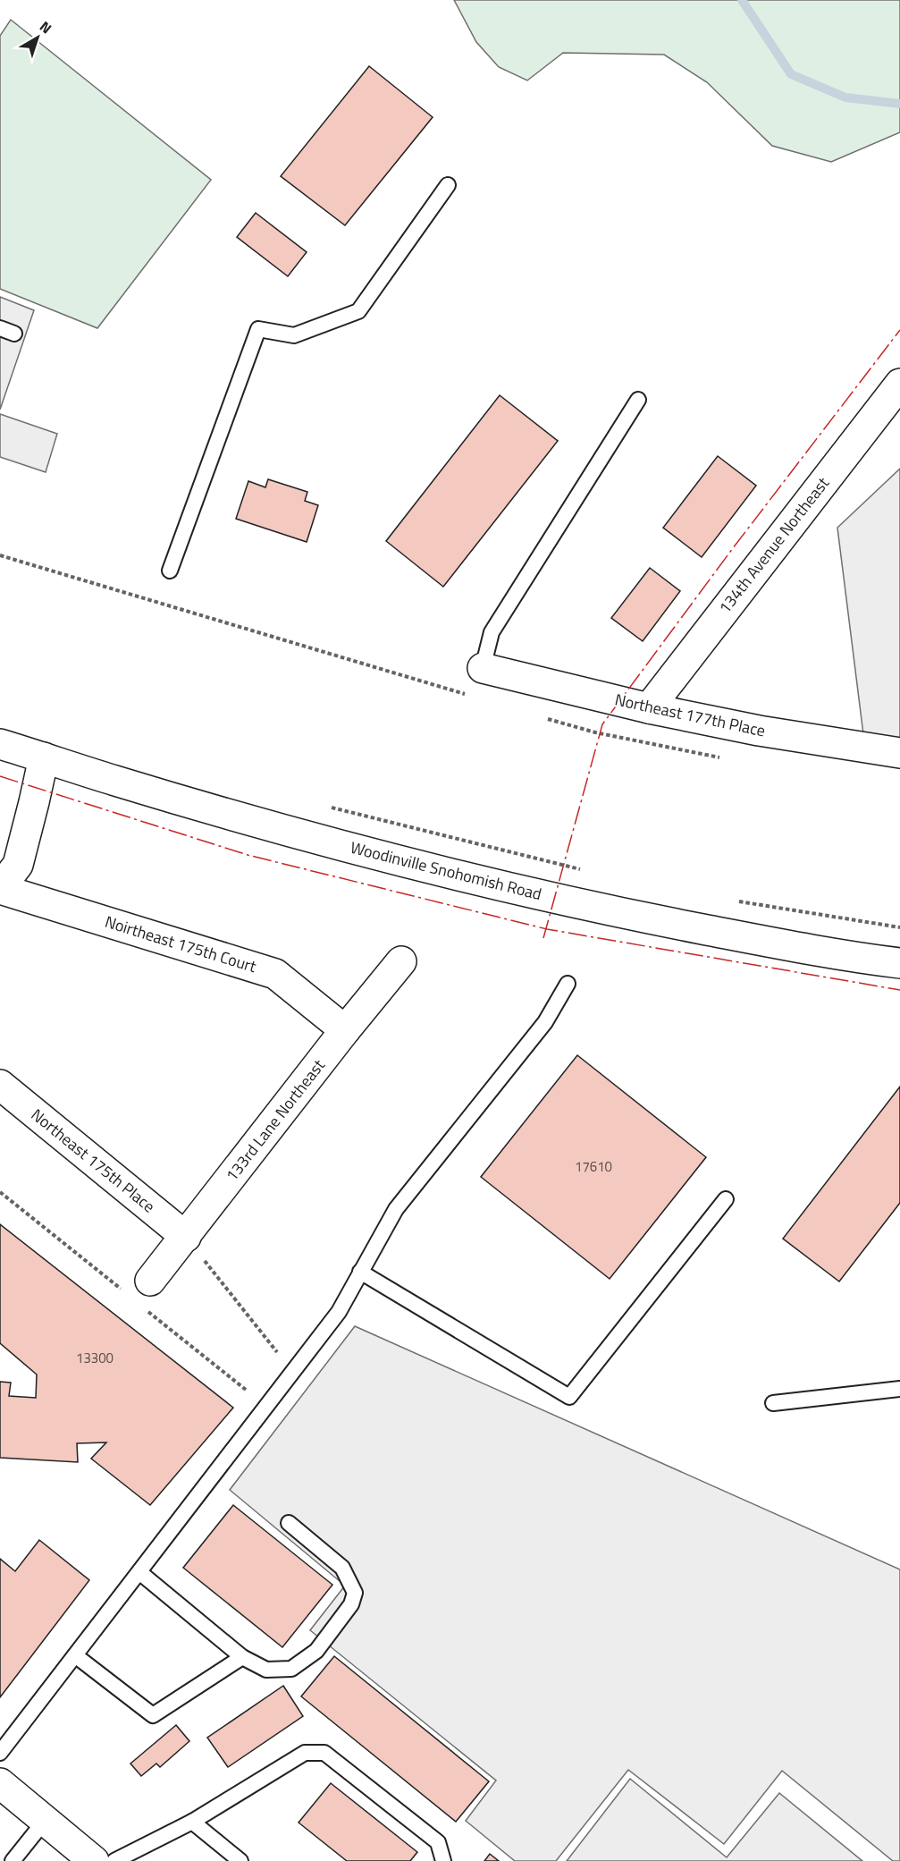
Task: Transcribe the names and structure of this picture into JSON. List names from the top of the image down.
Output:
{
  "streets": {
    "street": [
      "134th Avenue Northeast",
      "Northeast 177th Place",
      "Woodinville Snohomish Road",
      "Noirtheast 175th Court",
      "133rd Lane Northeast",
      "Northeast 175th Place"
    ]
  },
  "crossings": [
    ["134th Avenue Northeast", "Northeast 177th Place"],
    ["Noirtheast 175th Court", "133rd Lane Northeast"],
    ["133rd Lane Northeast", "Northeast 175th Place"]
  ],
  "house_numbers": ["17610", "13300"],
  "north": "top right"
}
